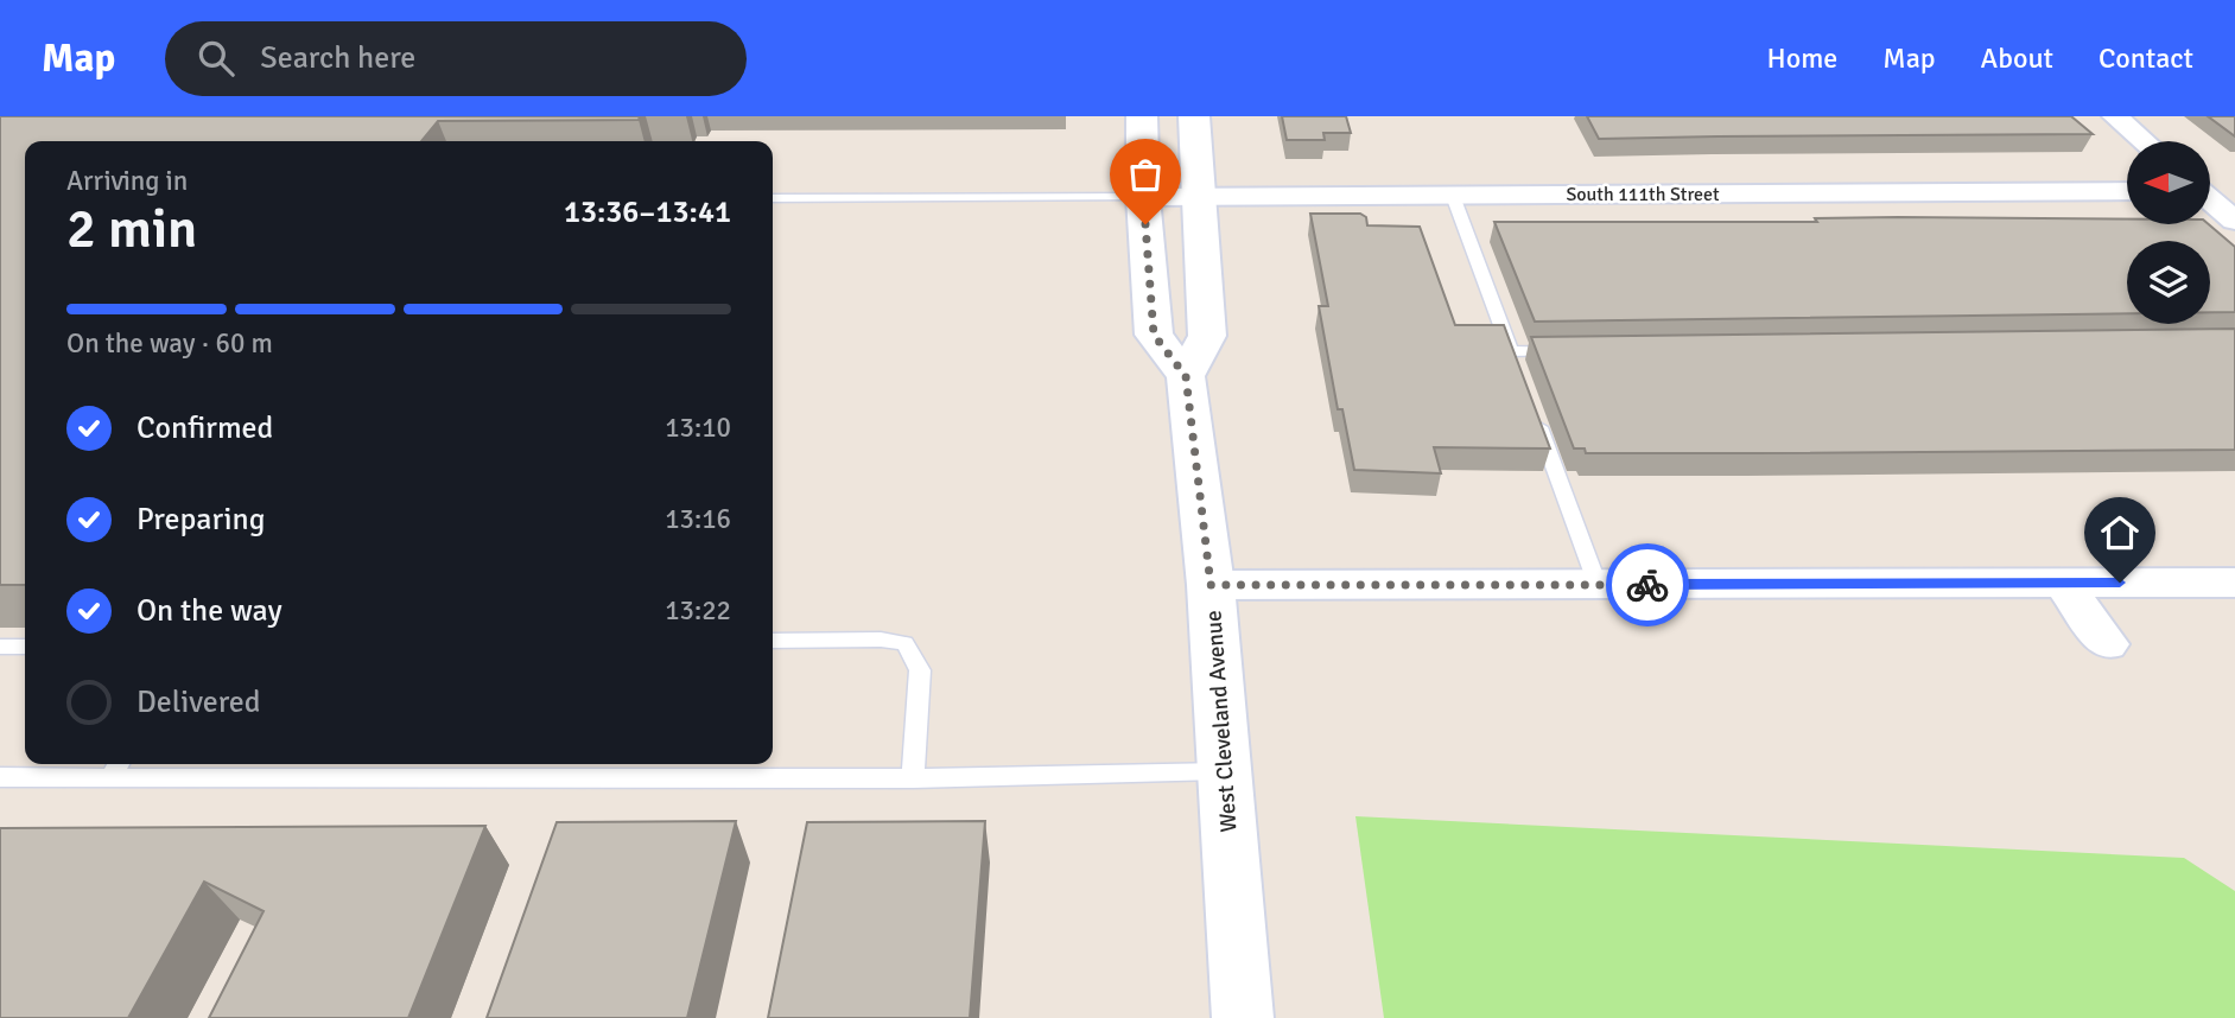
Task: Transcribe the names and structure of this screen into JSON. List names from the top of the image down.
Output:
{
  "streets": {
    "main road": ["West Cleveland Avenue"],
    "street": ["South 111th Street"]
  },
  "north": "left",
  "page": {
    "header": "Map",
    "search": "Search here",
    "nav": [
      "Home",
      "Map",
      "About",
      "Contact"
    ],
    "heading": ["2 min", "Arriving in", "13:36–13:41"],
    "bar": "On the way · 60 m",
    "list": [
      ["Confirmed", "13:10"],
      ["Preparing", "13:16"],
      ["On the way", "13:22"],
      "Delivered"
    ]
  }
}
